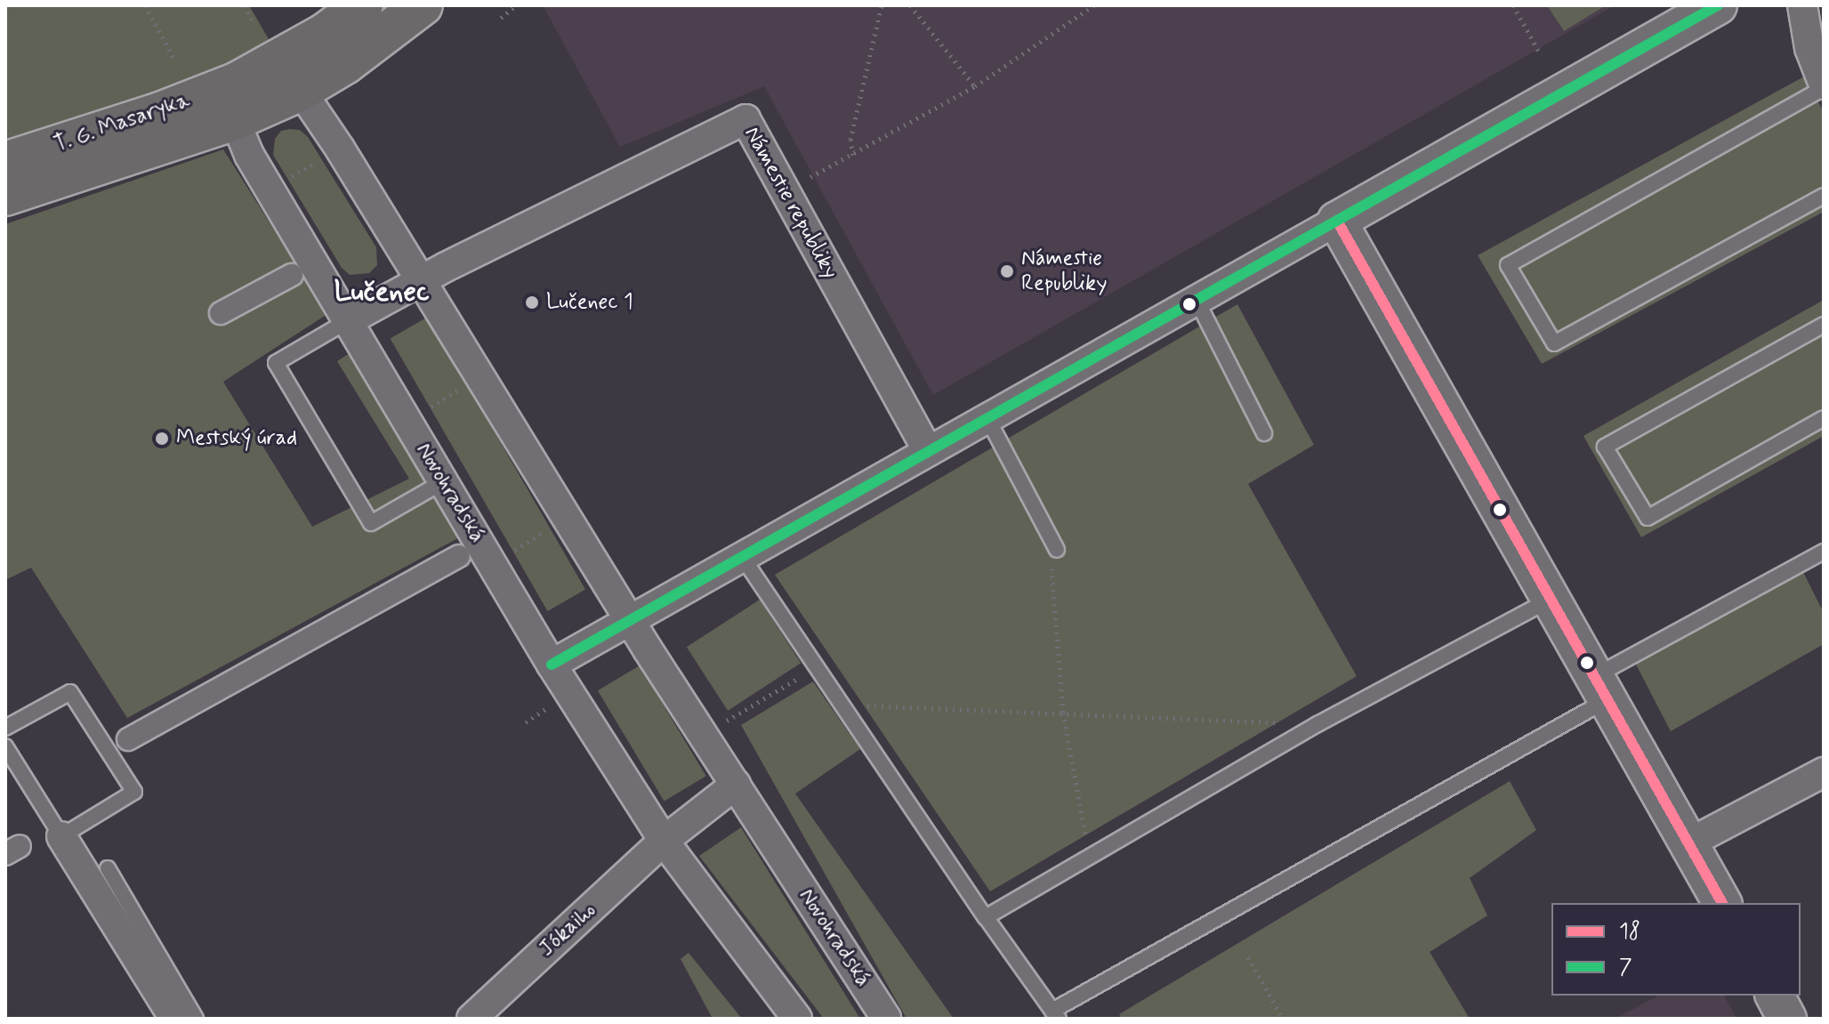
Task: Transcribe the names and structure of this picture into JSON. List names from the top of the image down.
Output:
{
  "streets": {
    "main road": ["T. G. Masaryka"],
    "street": ["Námestie republiky", "Novohradská", "Jókaiho"]
  },
  "crossings": [
    ["T. G. Masaryka", "Novohradská"],
    ["Námestie republiky", "Novohradská"],
    ["Novohradská", "Jókaiho"]
  ],
  "districts": ["Lučenec"],
  "places": ["Námestie Republiky", "Lučenec 1", "Mestský úrad"],
  "lines": ["transit line 7", "transit line 18"],
  "legend": ["18", "7"]
}
